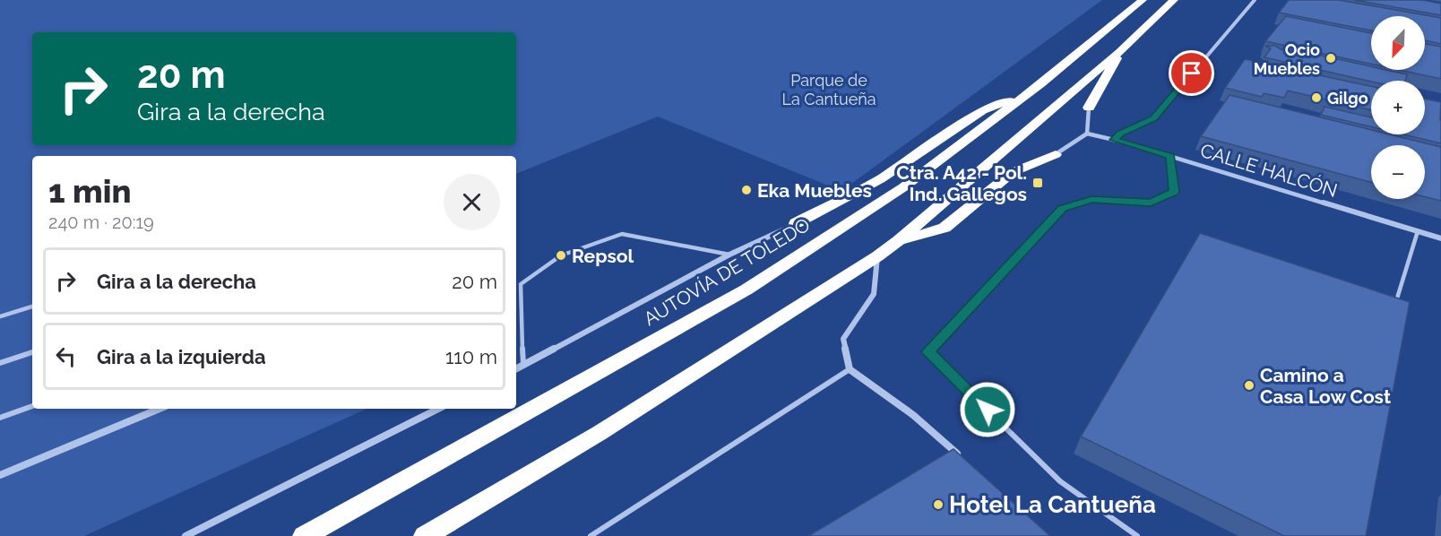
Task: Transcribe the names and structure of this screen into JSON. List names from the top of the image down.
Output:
{
  "streets": {
    "highway": ["AUTOVÍA DE TOLEDO"],
    "street": ["CALLE HALCÓN"]
  },
  "parks": ["Parque de La Cantueña"],
  "places": {
    "other": [
      "Ocio Muebles",
      "Gilgo",
      "Eka Muebles",
      "Repsol",
      "Camino a Casa Low Cost",
      "Hotel La Cantueña"
    ],
    "transit": ["Ctra. A42 - Pol. Ind. Gallegos"]
  },
  "north": "bottom left",
  "page": {
    "map_buttons": ["+", "−"],
    "turn": ["20 m", "Gira a la derecha"],
    "heading": ["1 min", "240 m · 20:19"],
    "list": [
      {
        "name": "Gira a la derecha",
        "value": "20 m"
      },
      {
        "name": "Gira a la izquierda",
        "value": "110 m"
      }
    ]
  }
}
